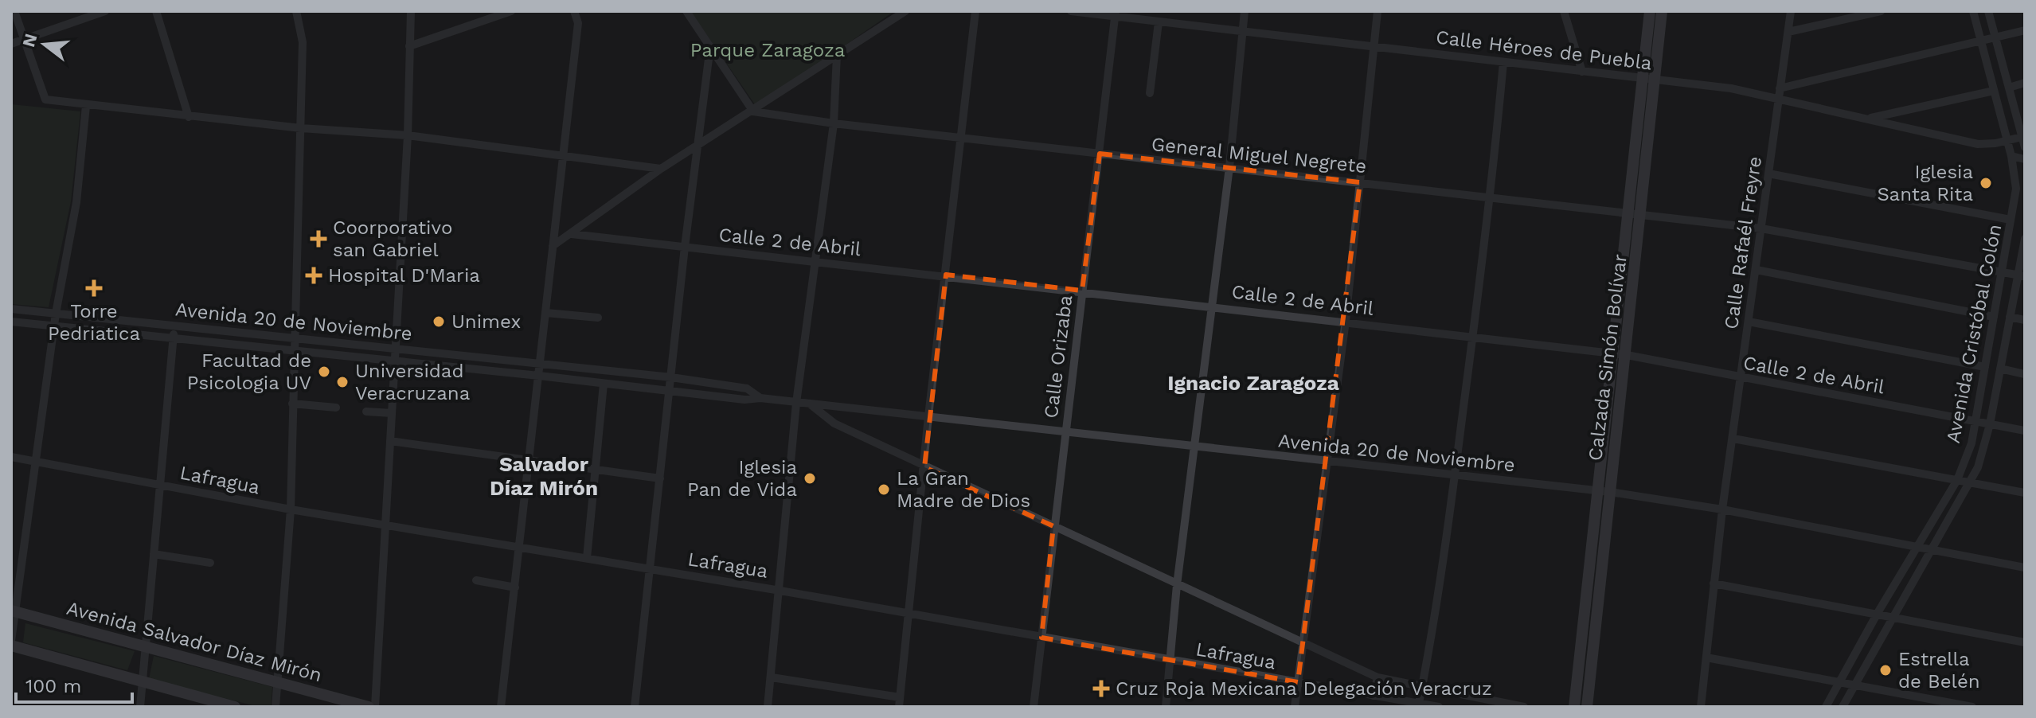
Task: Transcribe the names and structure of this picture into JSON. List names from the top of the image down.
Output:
{
  "streets": {
    "main road": ["Calzada Simón Bolívar", "Avenida Salvador Díaz Mirón"],
    "street": [
      "Calle Héroes de Puebla",
      "General Miguel Negrete",
      "Calle 2 de Abril",
      "Calle Rafaél Freyre",
      "Avenida 20 de Noviembre",
      "Avenida Cristóbal Colón",
      "Calle Orizaba",
      "Lafragua"
    ]
  },
  "crossings": [
    ["Calle Héroes de Puebla", "Calle Rafaél Freyre"],
    ["Calle Héroes de Puebla", "Avenida Cristóbal Colón"],
    ["Calle Héroes de Puebla", "Calle Orizaba"],
    ["Calle Héroes de Puebla", "Calzada Simón Bolívar"],
    ["General Miguel Negrete", "Calle Rafaél Freyre"],
    ["General Miguel Negrete", "Avenida Cristóbal Colón"],
    ["General Miguel Negrete", "Calle Orizaba"],
    ["General Miguel Negrete", "Calzada Simón Bolívar"],
    ["Calle 2 de Abril", "Calle Rafaél Freyre"],
    ["Calle 2 de Abril", "Avenida Cristóbal Colón"],
    ["Calle 2 de Abril", "Calle Orizaba"],
    ["Calle 2 de Abril", "Calzada Simón Bolívar"],
    ["Calle Rafaél Freyre", "Avenida 20 de Noviembre"],
    ["Avenida 20 de Noviembre", "Avenida Cristóbal Colón"],
    ["Avenida 20 de Noviembre", "Calle Orizaba"],
    ["Avenida 20 de Noviembre", "Calzada Simón Bolívar"],
    ["Calle Orizaba", "Lafragua"]
  ],
  "districts": ["Ignacio Zaragoza", "Salvador Díaz Mirón"],
  "parks": ["Parque Zaragoza"],
  "places": {
    "other": [
      "Iglesia Santa Rita",
      "Unimex",
      "Facultad de Psicologia UV",
      "Universidad Veracruzana",
      "Iglesia Pan de Vida",
      "La Gran Madre de Dios",
      "Estrella de Belén"
    ],
    "health": [
      "Coorporativo san Gabriel",
      "Hospital D'Maria",
      "Torre Pedriatica",
      "Cruz Roja Mexicana Delegación Veracruz"
    ]
  },
  "scale_bar": "100 m",
  "north": "left"
}
